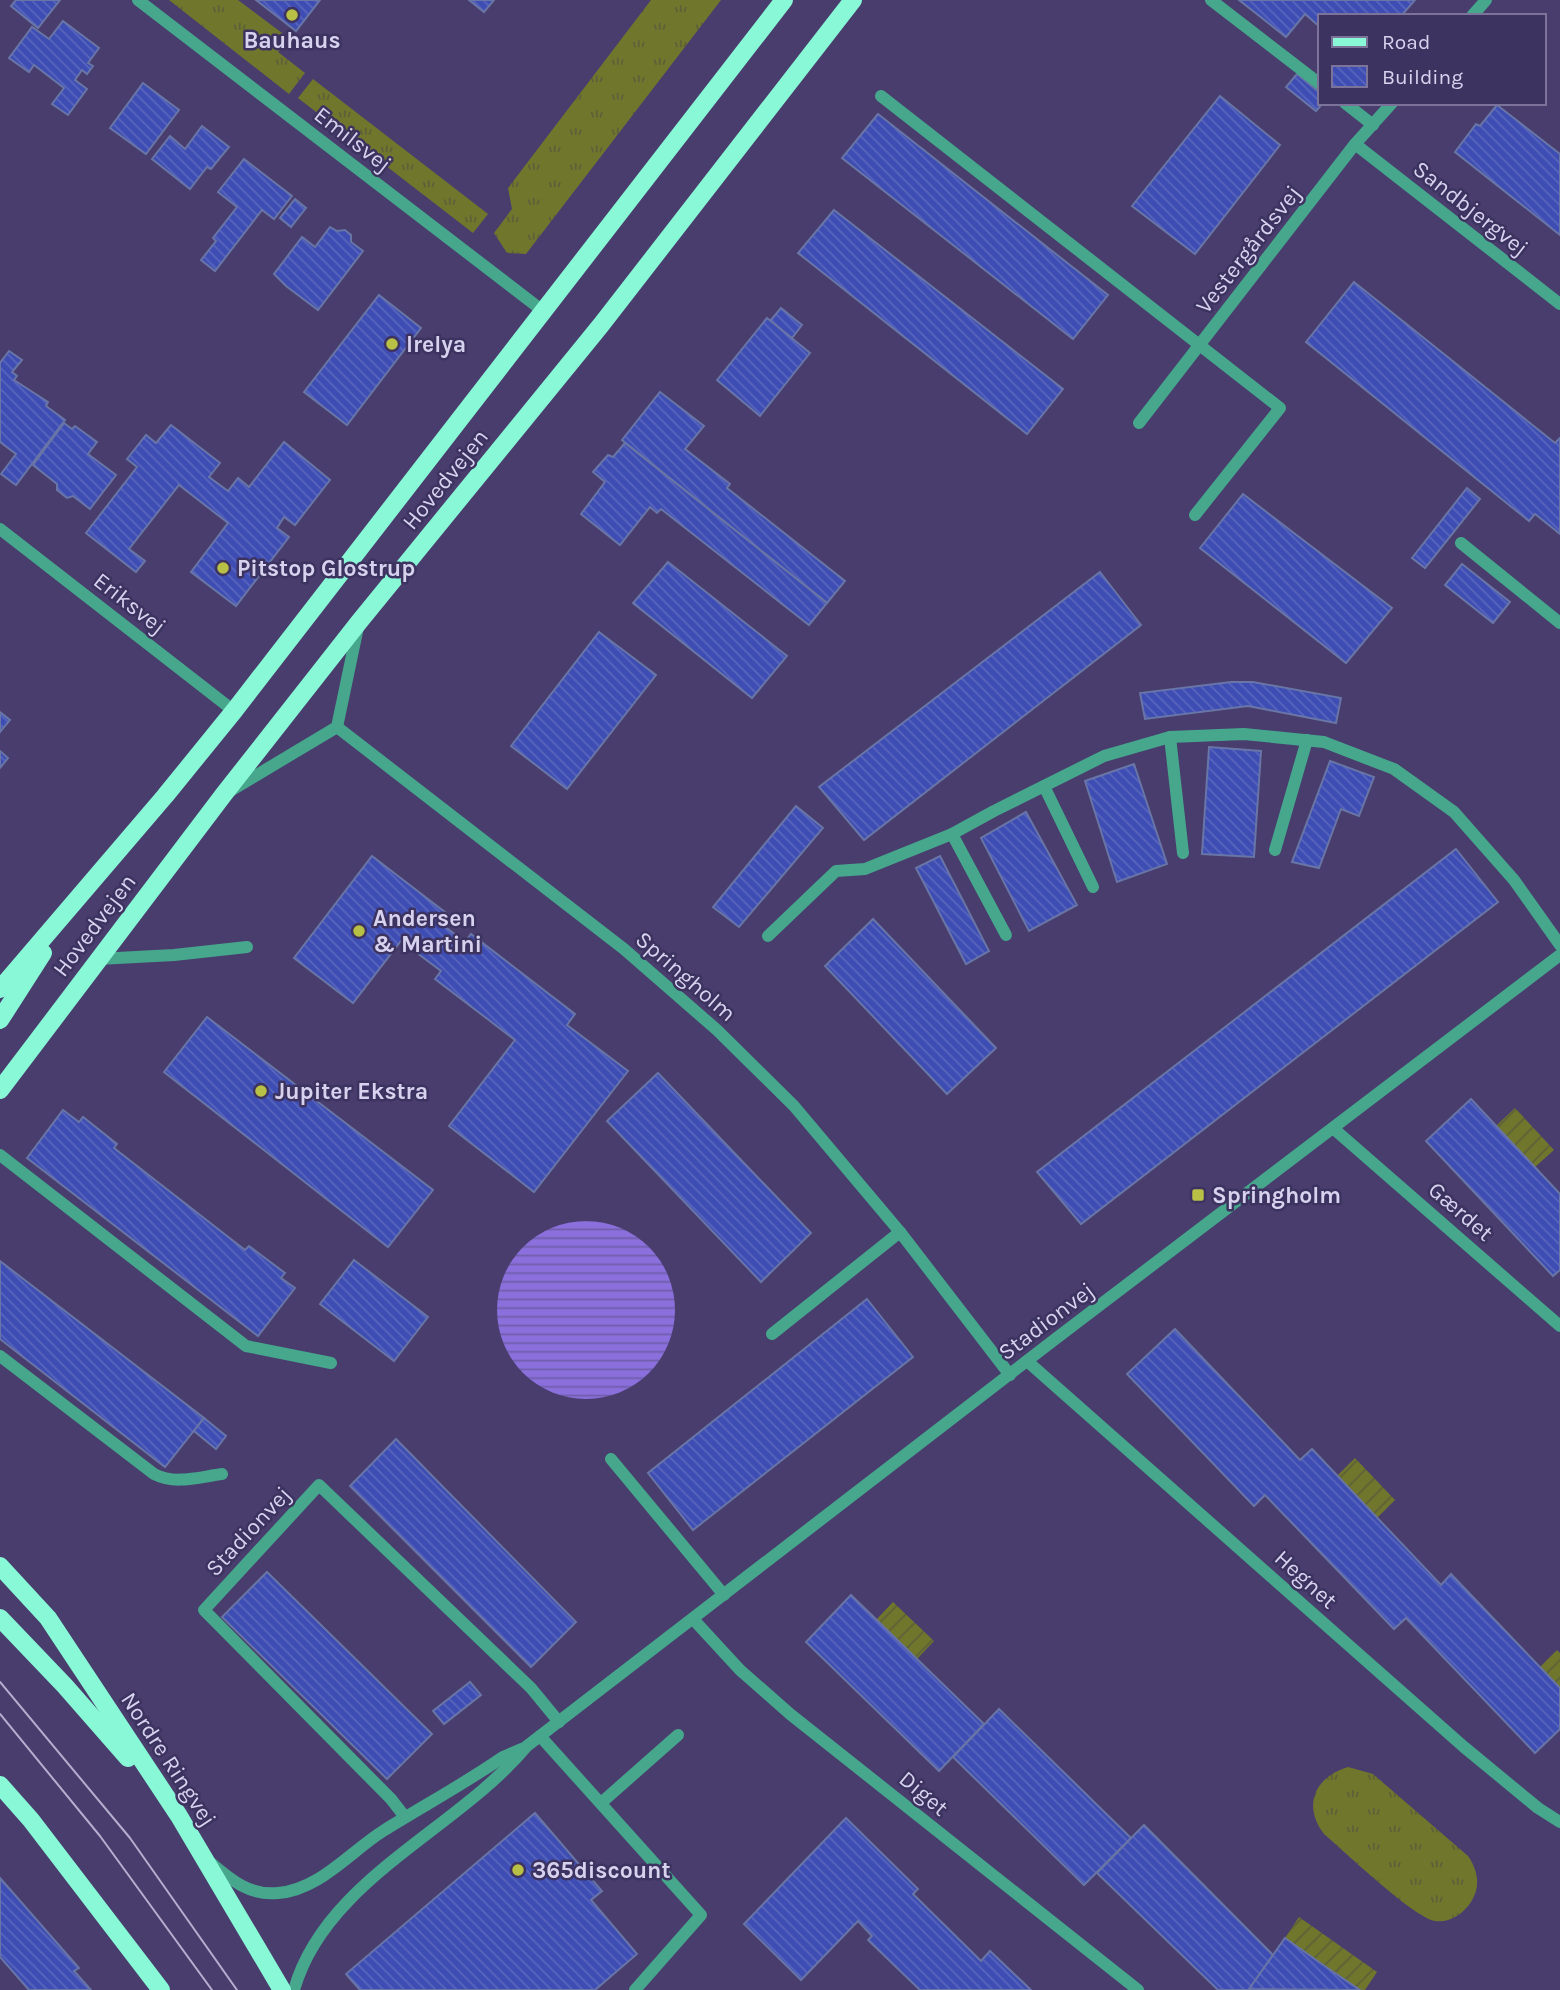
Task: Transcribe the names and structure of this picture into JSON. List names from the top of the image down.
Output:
{
  "streets": {
    "main road": ["Hovedvejen", "Nordre Ringvej"],
    "street": [
      "Emilsvej",
      "Sandbjergvej",
      "Vestergårdsvej",
      "Eriksvej",
      "Springholm",
      "Gærdet",
      "Stadionvej",
      "Hegnet",
      "Diget"
    ]
  },
  "crossings": [
    ["Emilsvej", "Hovedvejen"],
    ["Sandbjergvej", "Vestergårdsvej"],
    ["Hovedvejen", "Eriksvej"],
    ["Springholm", "Stadionvej"],
    ["Gærdet", "Stadionvej"],
    ["Stadionvej", "Hegnet"],
    ["Stadionvej", "Nordre Ringvej"],
    ["Stadionvej", "Diget"]
  ],
  "places": {
    "other": [
      "Bauhaus",
      "Irelya",
      "Pitstop Glostrup",
      "Andersen & Martini",
      "Jupiter Ekstra",
      "365discount"
    ],
    "transit": ["Springholm"]
  },
  "legend": ["Road", "Building"]
}
